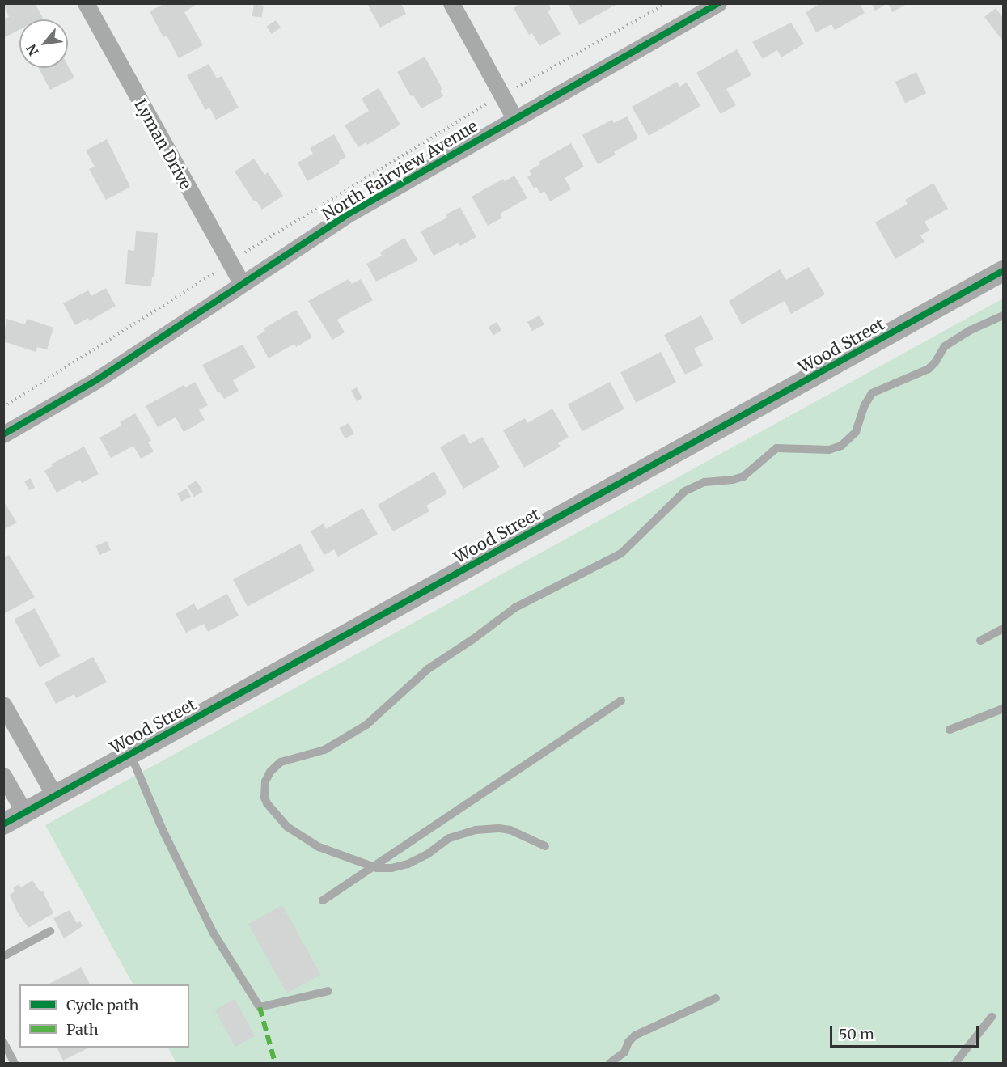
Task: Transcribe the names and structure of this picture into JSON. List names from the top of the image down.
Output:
{
  "streets": {
    "street": ["Lyman Drive", "North Fairview Avenue", "Wood Street"]
  },
  "crossings": [
    ["Lyman Drive", "North Fairview Avenue"]
  ],
  "legend": ["Cycle path", "Path"],
  "scale_bar": "50 m",
  "north": "bottom left"
}
